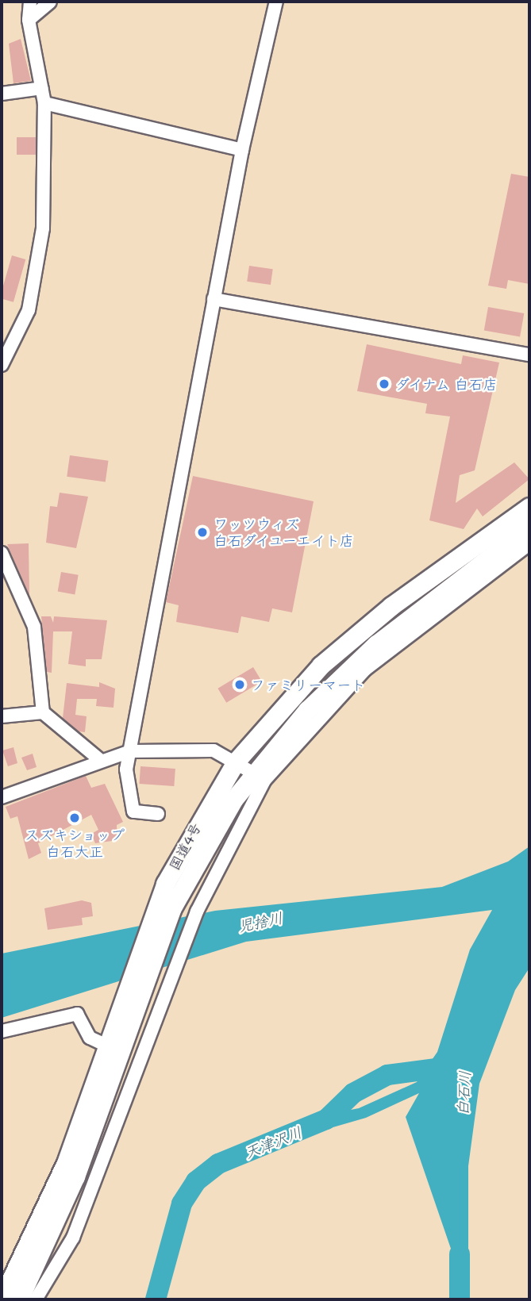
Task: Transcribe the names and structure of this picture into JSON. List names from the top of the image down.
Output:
{
  "streets": {
    "highway": ["国道4号"]
  },
  "water": ["児捨川", "白石川", "天津沢川"],
  "places": [
    "ダイナム 白石店",
    "ワッツウィズ 白石ダイユーエイト店",
    "ファミリーマート",
    "スズキショップ 白石大正"
  ]
}
